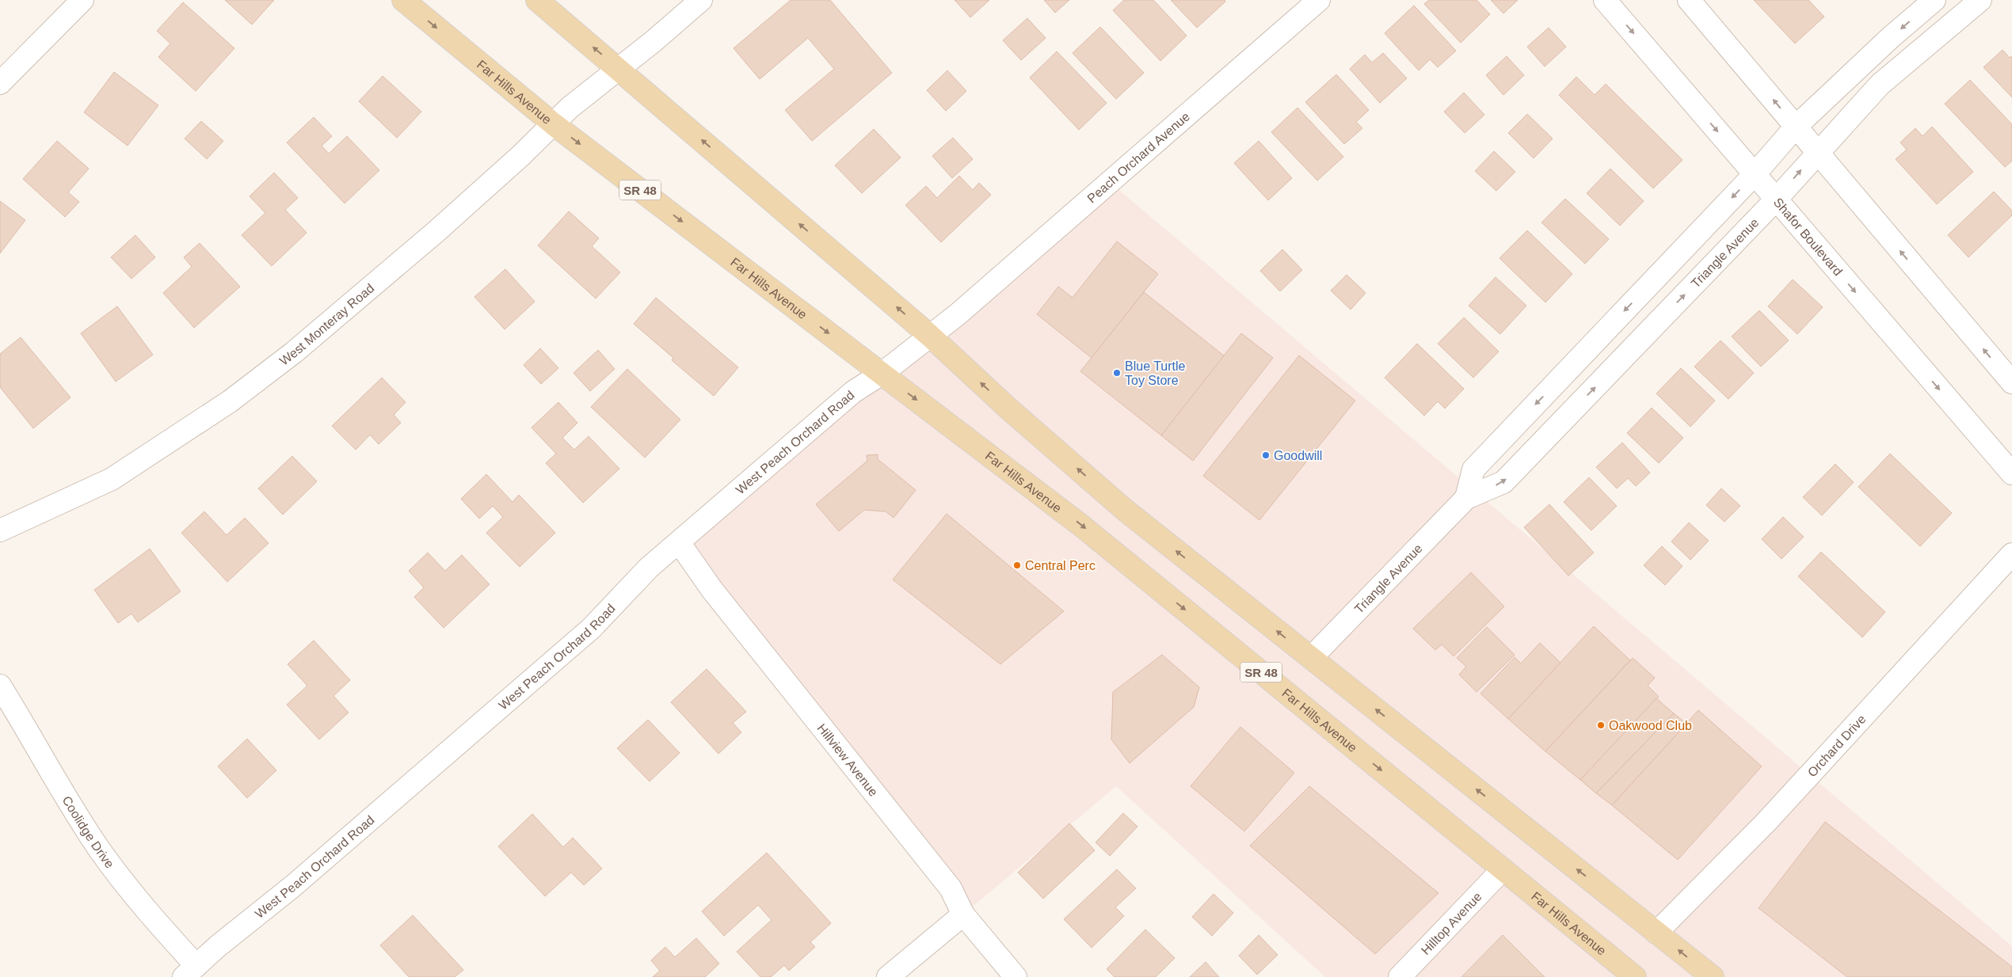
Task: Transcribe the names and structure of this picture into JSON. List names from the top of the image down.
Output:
{
  "streets": {
    "main road": ["Far Hills Avenue", "SR 48"],
    "street": [
      "Peach Orchard Avenue",
      "Shafor Boulevard",
      "Triangle Avenue",
      "West Monteray Road",
      "West Peach Orchard Road",
      "Orchard Drive",
      "Hillview Avenue",
      "Coolidge Drive",
      "Hilltop Avenue"
    ]
  },
  "crossings": [
    ["Far Hills Avenue", "West Monteray Road"],
    ["Far Hills Avenue", "West Peach Orchard Road"],
    ["Far Hills Avenue", "Hilltop Avenue"],
    ["Peach Orchard Avenue", "West Peach Orchard Road"],
    ["Shafor Boulevard", "Triangle Avenue"],
    ["West Peach Orchard Road", "Hillview Avenue"],
    ["West Peach Orchard Road", "Coolidge Drive"]
  ],
  "places": [
    "Blue Turtle Toy Store",
    "Goodwill",
    "Central Perc",
    "Oakwood Club"
  ]
}
